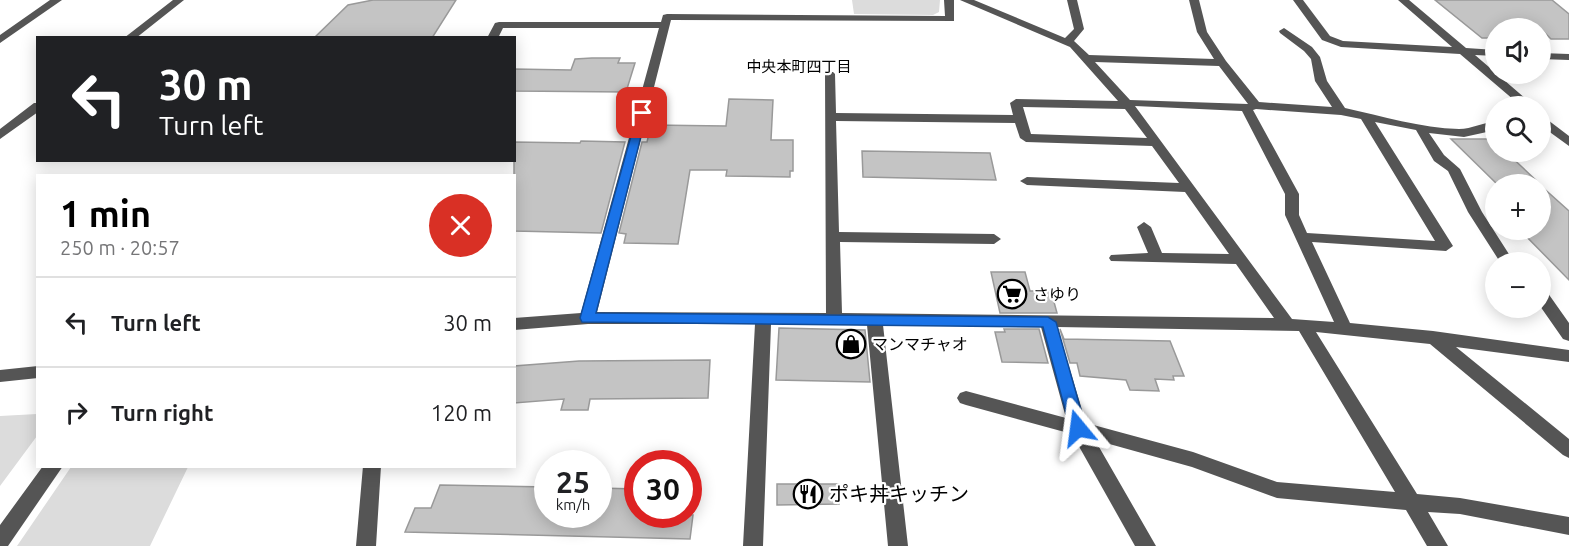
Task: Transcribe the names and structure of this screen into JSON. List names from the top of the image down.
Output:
{
  "districts": ["中央本町四丁目"],
  "places": {
    "supermarket": ["さゆり"],
    "shop": ["マンマチャオ"],
    "restaurant": ["ポキ丼キッチン"]
  },
  "page": {
    "map_buttons": ["+", "−"],
    "turn": ["30 m", "Turn left"],
    "heading": ["1 min", "250 m · 20:57"],
    "list": [
      {
        "name": "Turn left",
        "value": "30 m"
      },
      {
        "name": "Turn right",
        "value": "120 m"
      }
    ],
    "speed": "25 km/h",
    "limit": "30"
  }
}
